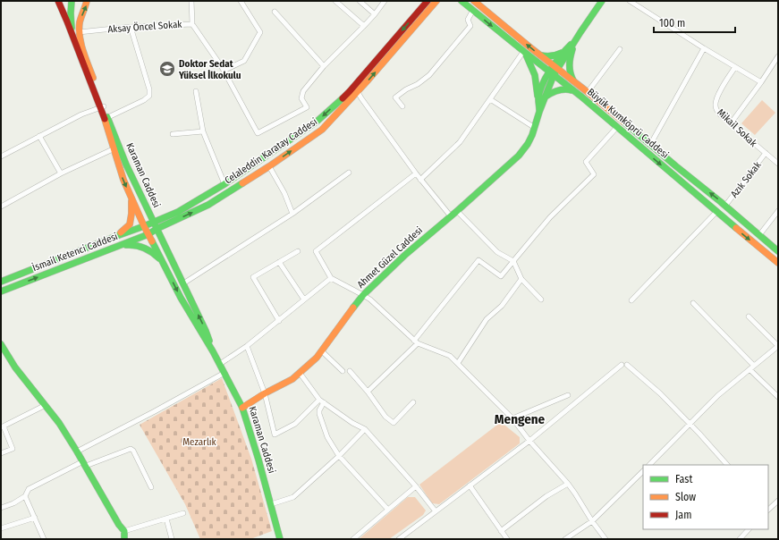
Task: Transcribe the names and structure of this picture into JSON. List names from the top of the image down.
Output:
{
  "streets": {
    "main road": [
      "Büyük Kumköprü Caddesi",
      "Celaleddin Karatay Caddesi",
      "Karaman Caddesi",
      "İsmail Ketenci Caddesi",
      "Ahmet Güzel Caddesi"
    ],
    "street": ["Aksay Öncel Sokak", "Mikail Sokak", "Azık Sokak"]
  },
  "crossings": [
    ["Aksay Öncel Sokak", "Karaman Caddesi"],
    ["Büyük Kumköprü Caddesi", "Azık Sokak"],
    ["Mikail Sokak", "Azık Sokak"],
    ["Celaleddin Karatay Caddesi", "Karaman Caddesi"],
    ["Celaleddin Karatay Caddesi", "İsmail Ketenci Caddesi"],
    ["Karaman Caddesi", "İsmail Ketenci Caddesi"],
    ["Karaman Caddesi", "Ahmet Güzel Caddesi"]
  ],
  "districts": ["Mengene"],
  "parks": ["Mezarlık"],
  "places": {
    "school or university": ["Doktor Sedat Yüksel İlkokulu"]
  },
  "legend": ["Fast", "Slow", "Jam"],
  "scale_bar": "100 m"
}
